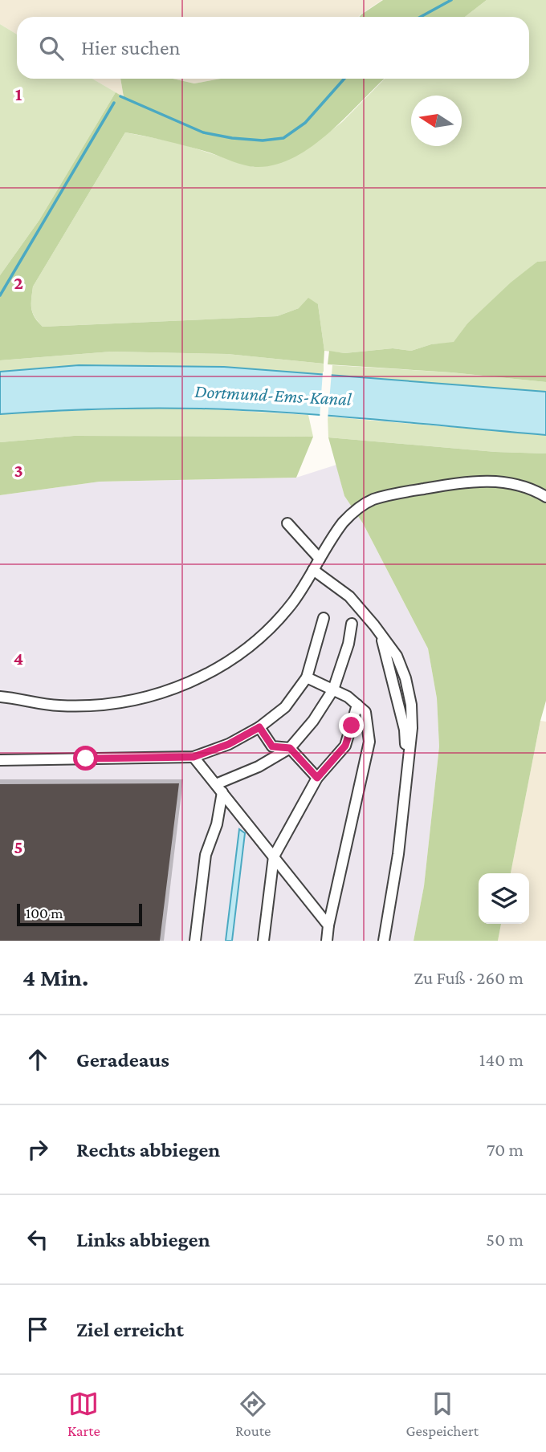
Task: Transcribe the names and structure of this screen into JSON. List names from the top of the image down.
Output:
{
  "water": ["Dortmund-Ems-Kanal"],
  "scale_bar": "100 m",
  "north": "left",
  "page": {
    "search": "Hier suchen",
    "scale": "100 m",
    "heading": ["4 Min.", "Zu Fuß · 260 m"],
    "list": [
      ["Geradeaus", "140 m"],
      ["Rechts abbiegen", "70 m"],
      ["Links abbiegen", "50 m"],
      "Ziel erreicht"
    ],
    "nav": ["Karte", "Route", "Gespeichert"]
  },
  "grid": {
    "rows": [
      "1",
      "2",
      "3",
      "4",
      "5"
    ]
  }
}
